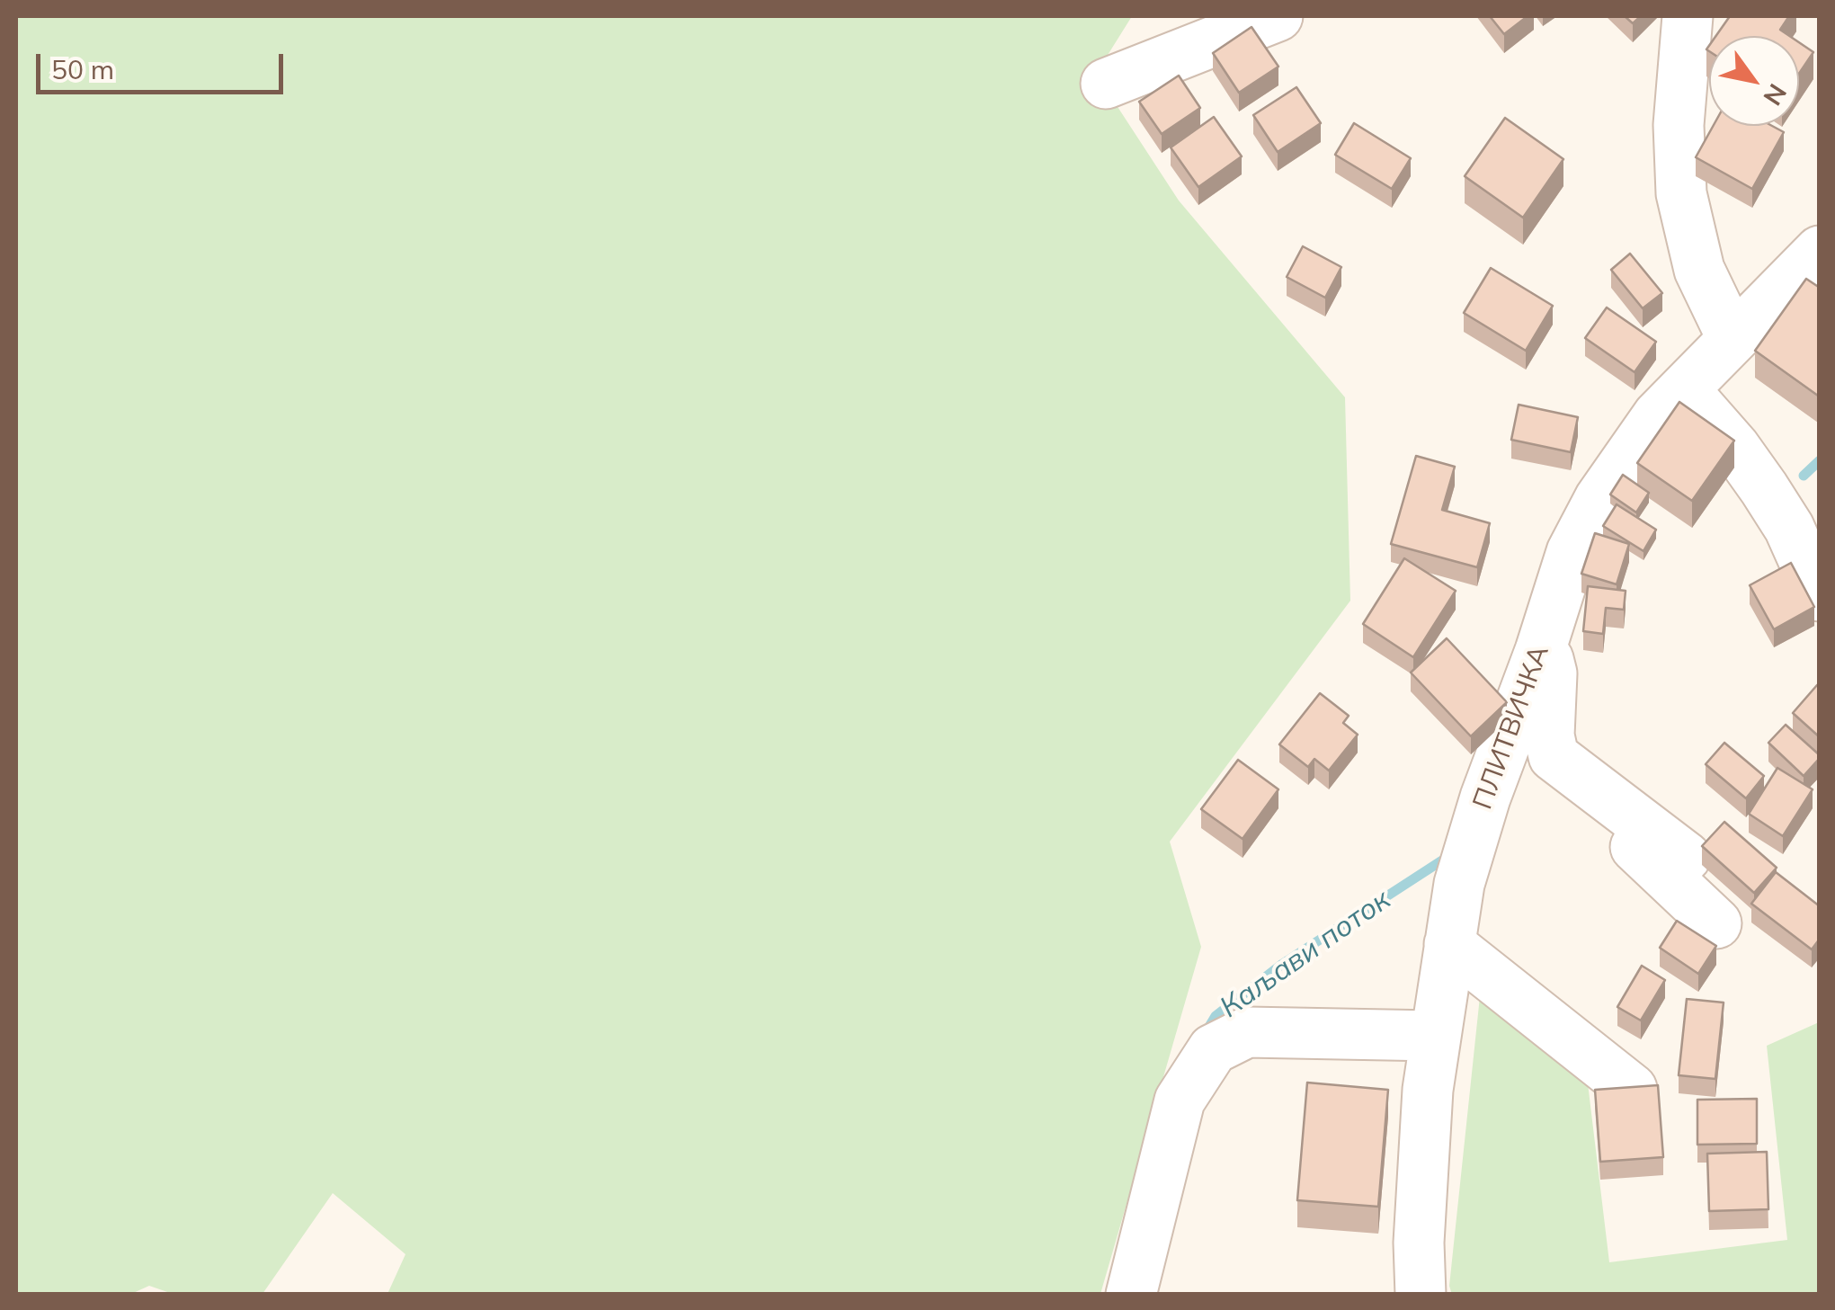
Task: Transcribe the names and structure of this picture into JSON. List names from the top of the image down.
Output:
{
  "streets": {
    "street": ["ПЛИТВИЧКА"]
  },
  "water": ["Каљави поток"],
  "scale_bar": "50 m",
  "north": "bottom right"
}
